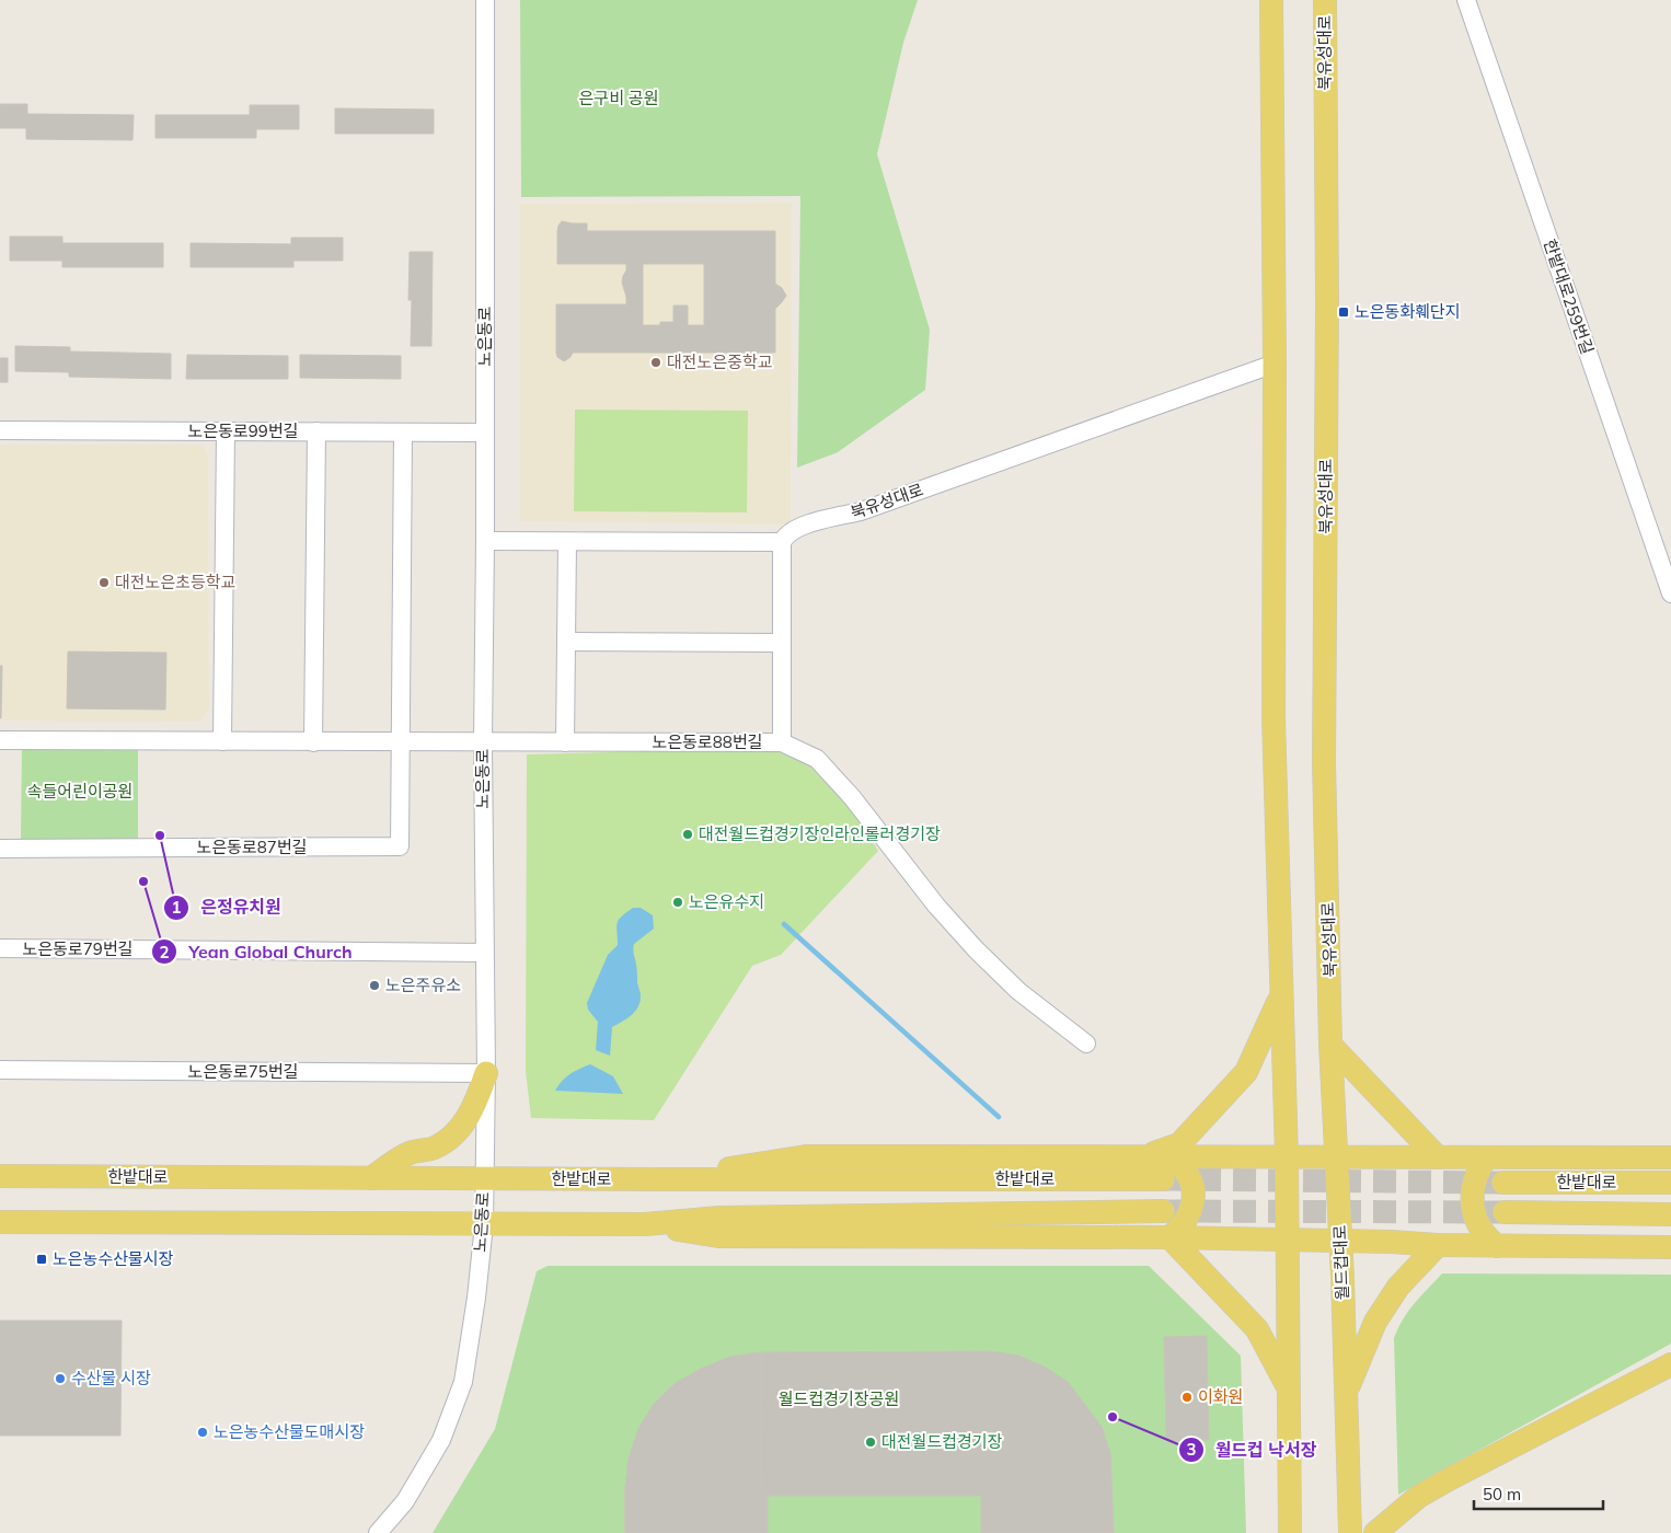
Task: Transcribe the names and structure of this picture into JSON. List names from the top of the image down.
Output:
{
  "streets": {
    "main road": ["북유성대로", "한밭대로", "월드컵대로"],
    "street": [
      "한밭대로259번길",
      "노은동로",
      "노은동로99번길",
      "노은동로88번길",
      "노은동로87번길",
      "노은동로79번길",
      "노은동로75번길"
    ]
  },
  "crossings": [
    ["북유성대로", "노은동로88번길"],
    ["북유성대로", "월드컵대로"],
    ["노은동로", "노은동로99번길"],
    ["노은동로", "노은동로88번길"],
    ["노은동로", "노은동로79번길"],
    ["노은동로", "노은동로75번길"],
    ["노은동로", "한밭대로"],
    ["노은동로99번길", "노은동로87번길"]
  ],
  "parks": ["은구비 공원", "속들어린이공원", "월드컵경기장공원"],
  "places": {
    "transit": ["노은동화훼단지", "노은농수산물시장"],
    "other": [
      "대전노은중학교",
      "대전노은초등학교",
      "대전월드컵경기장인라인롤러경기장",
      "은정유치원",
      "Yean Global Church",
      "노은유수지",
      "노은주유소",
      "수산물 시장",
      "이화원",
      "월드컵 낙서장",
      "노은농수산물도매시장",
      "대전월드컵경기장"
    ]
  },
  "scale_bar": "50 m"
}
